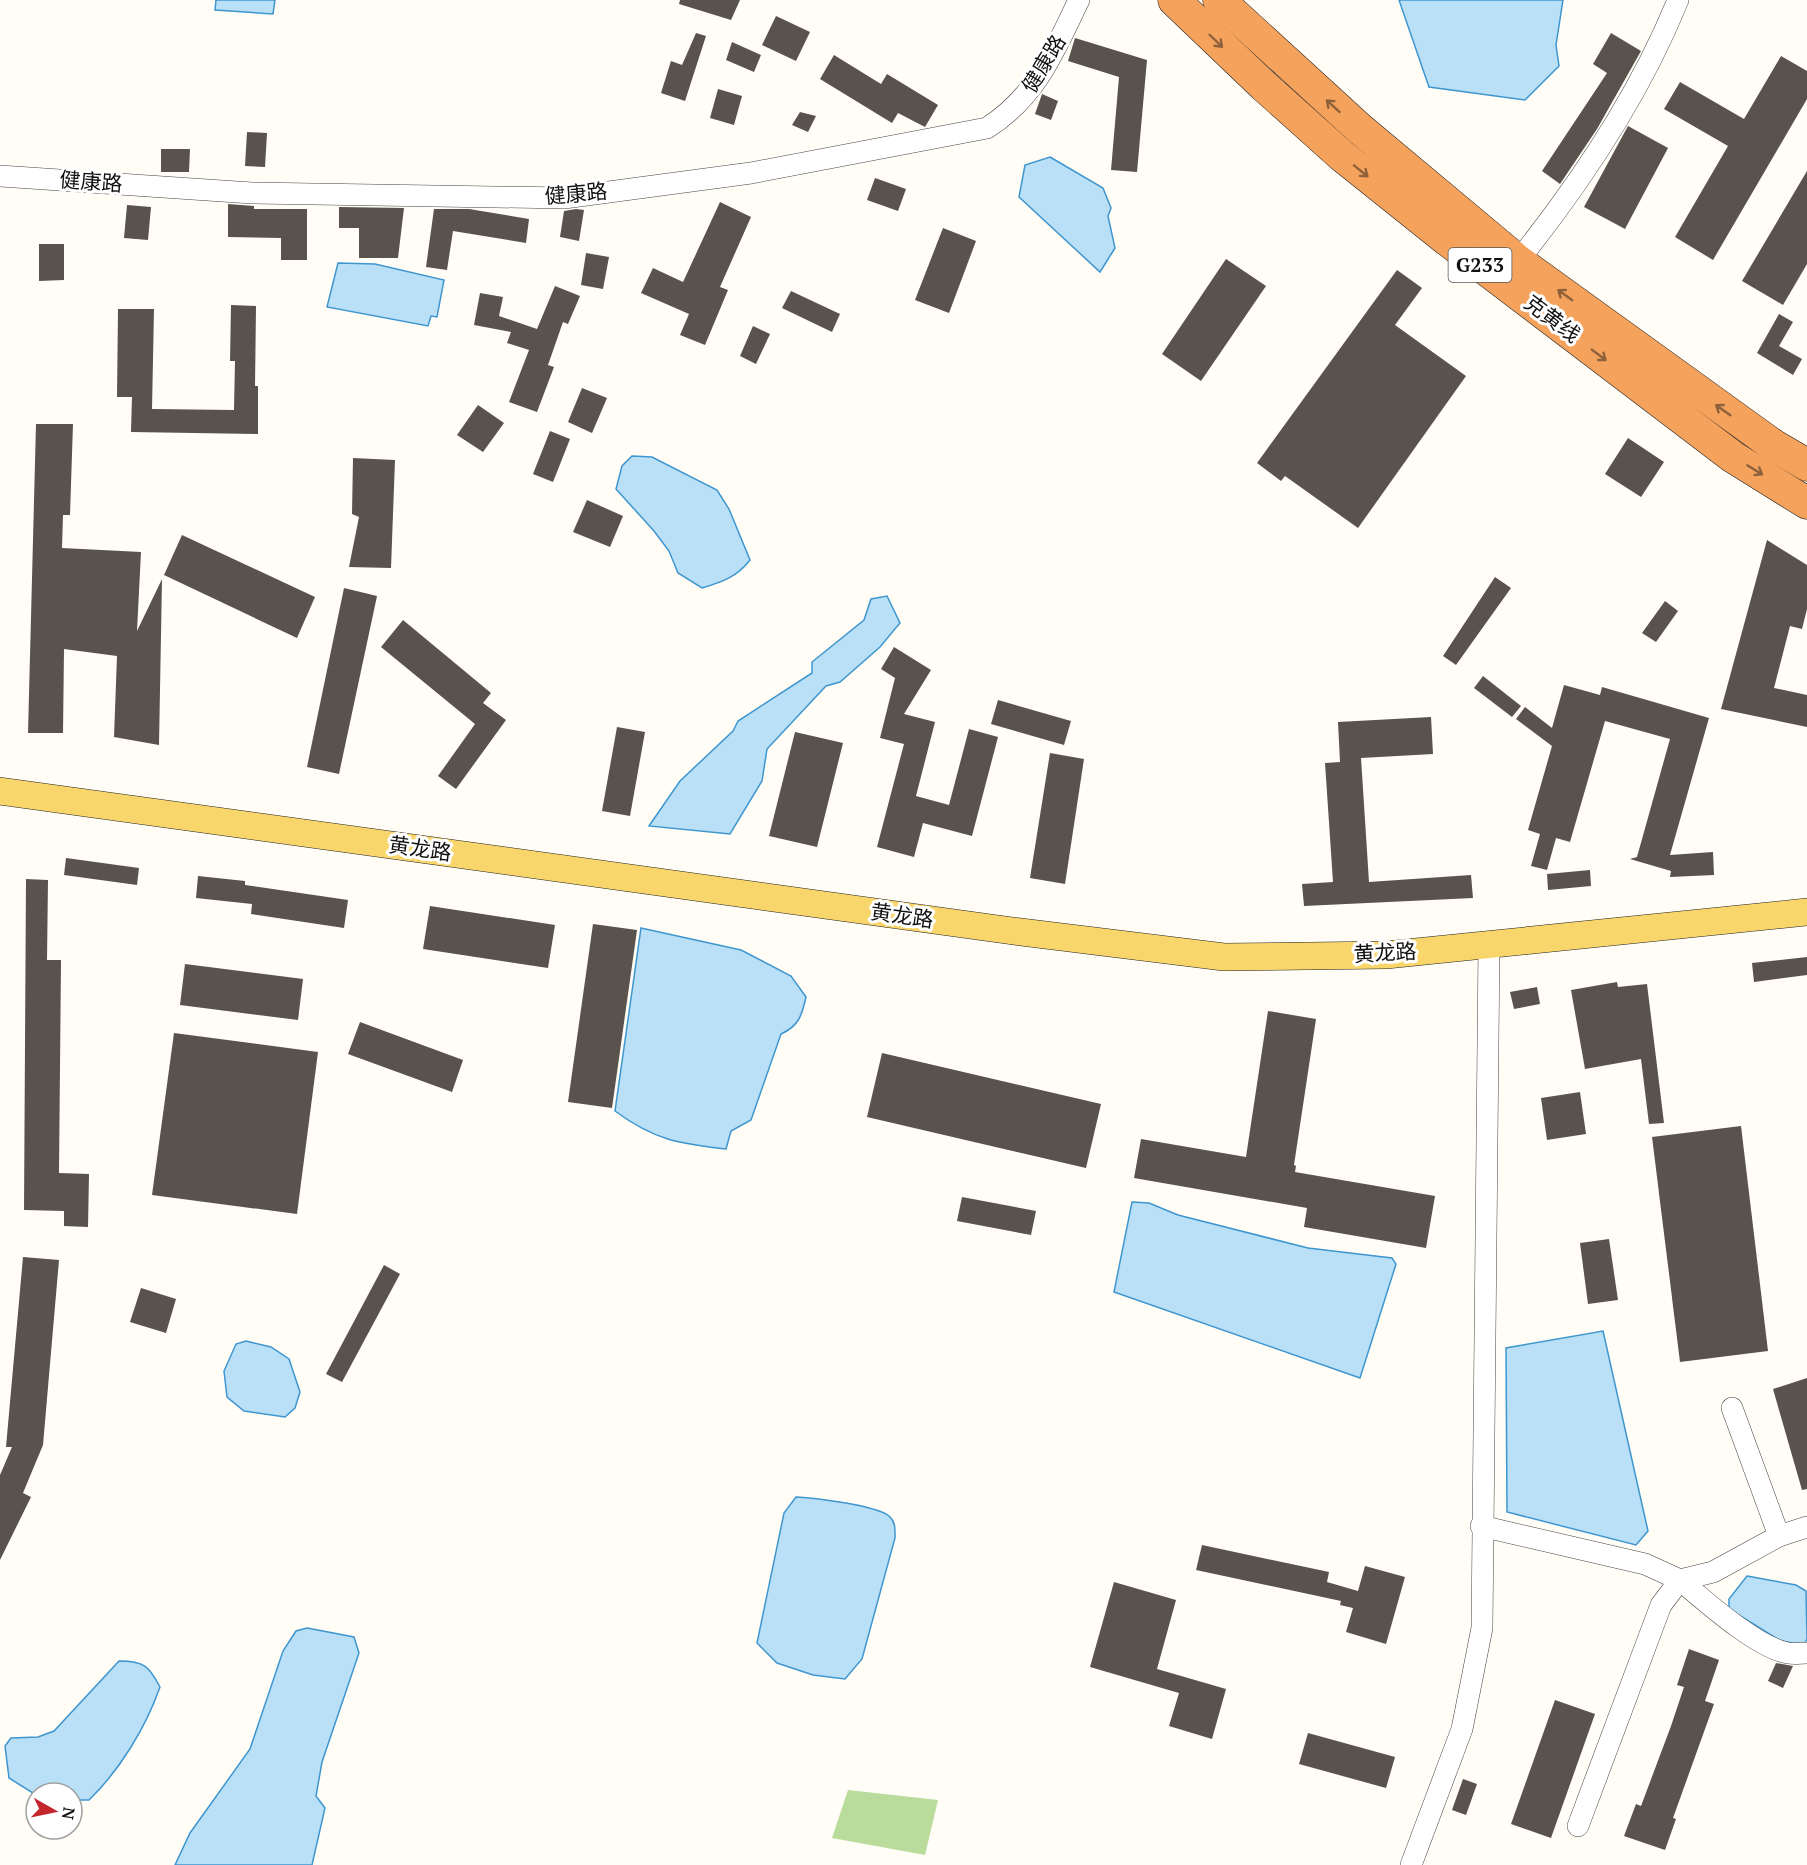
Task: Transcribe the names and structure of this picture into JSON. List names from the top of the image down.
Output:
{
  "streets": {
    "highway": ["G233", "克黄线"],
    "main road": ["黄龙路"],
    "street": ["健康路"]
  },
  "north": "right"
}
